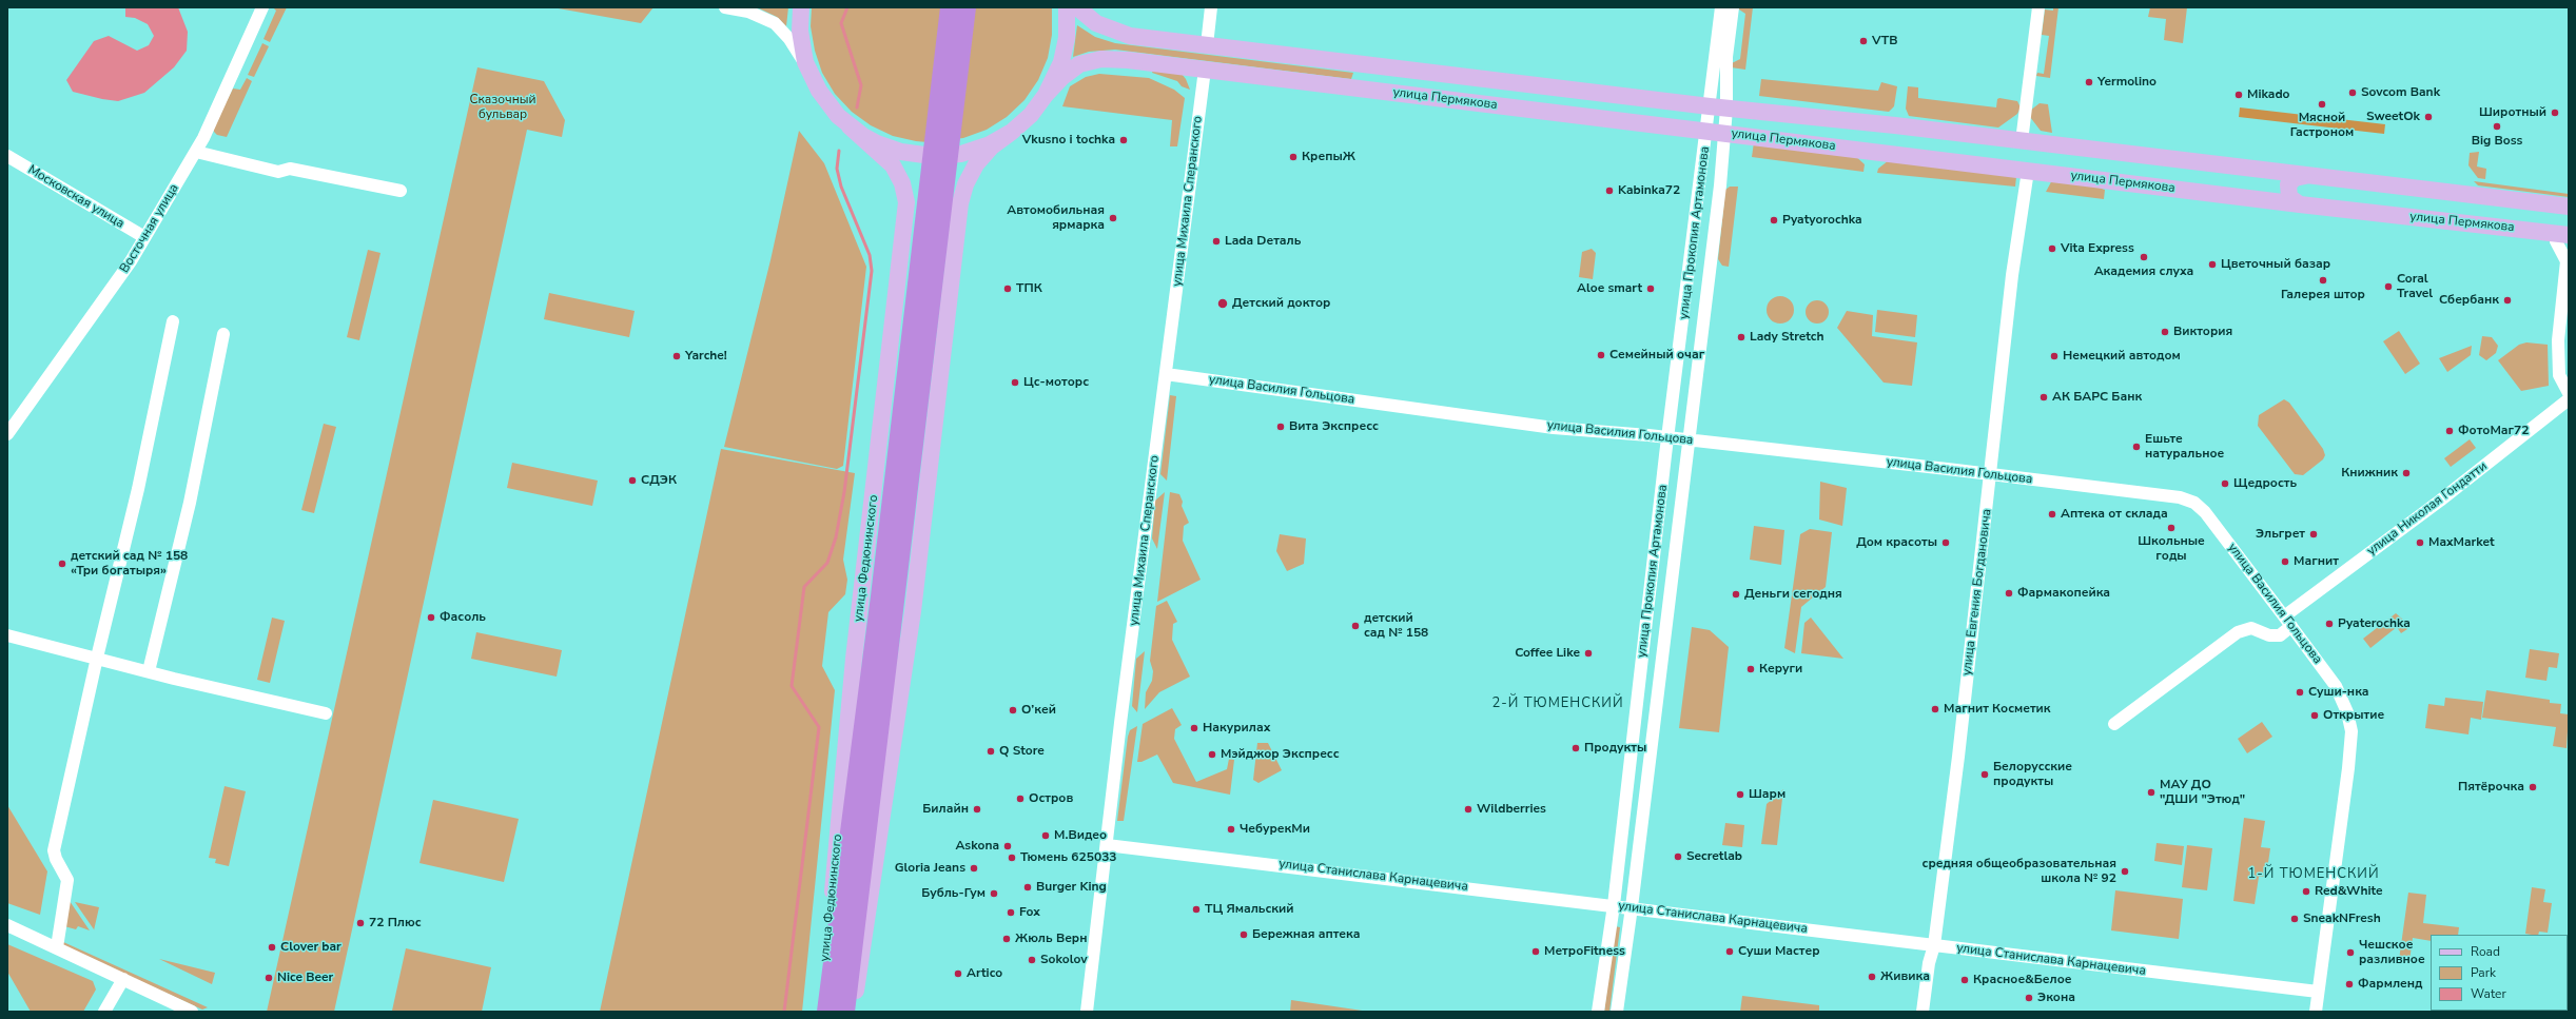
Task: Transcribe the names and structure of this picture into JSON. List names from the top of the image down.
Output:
{
  "streets": {
    "highway": ["улица Федюнинского"],
    "main road": ["улица Пермякова"],
    "street": [
      "Московская улица",
      "улица Михаила Сперанского",
      "Восточная улица",
      "улица Прокопия Артамонова",
      "улица Василия Гольцова",
      "улица Николая Гондатти",
      "улица Евгения Богдановича",
      "улица Станислава Карнацевича"
    ]
  },
  "crossings": [
    ["улица Пермякова", "улица Михаила Сперанского"],
    ["улица Пермякова", "улица Прокопия Артамонова"],
    ["улица Пермякова", "улица Евгения Богдановича"],
    ["Московская улица", "Восточная улица"],
    ["улица Михаила Сперанского", "улица Василия Гольцова"],
    ["улица Михаила Сперанского", "улица Станислава Карнацевича"],
    ["улица Прокопия Артамонова", "улица Василия Гольцова"],
    ["улица Прокопия Артамонова", "улица Станислава Карнацевича"],
    ["улица Василия Гольцова", "улица Николая Гондатти"],
    ["улица Василия Гольцова", "улица Евгения Богдановича"],
    ["улица Василия Гольцова", "улица Станислава Карнацевича"],
    ["улица Евгения Богдановича", "улица Станислава Карнацевича"]
  ],
  "districts": ["2-Й ТЮМЕНСКИЙ", "1-Й ТЮМЕНСКИЙ"],
  "parks": ["Сказочный бульвар"],
  "places": [
    "VTB",
    "Yermolino",
    "Sovcom Bank",
    "Mikado",
    "Мясной Гастроном",
    "Широтный",
    "SweetOk",
    "Big Boss",
    "Vkusno i tochka",
    "КрепыЖ",
    "Kabinka72",
    "Автомобильная ярмарка",
    "Pyatyorochka",
    "Lada Dеталь",
    "Vita Express",
    "Академия слуха",
    "Цветочный базар",
    "Галерея штор",
    "Coral Travel",
    "ТПК",
    "Aloe smart",
    "Сбербанк",
    "Детский доктор",
    "Виктория",
    "Lady Stretch",
    "Семейный очаг",
    "Yarche!",
    "Немецкий автодом",
    "Цс-моторс",
    "АК БАРС Банк",
    "Вита Экспресс",
    "ФотоМаг72",
    "Ешьте натуральное",
    "Книжник",
    "СДЭК",
    "Щедрость",
    "Аптека от склада",
    "Школьные годы",
    "Эльгрет",
    "Дом красоты",
    "MaxMarket",
    "Магнит",
    "детский сад № 158 «Три богатыря»",
    "Фармакопейка",
    "Деньги сегодня",
    "Фасоль",
    "Pyaterochka",
    "детский сад № 158",
    "Coffee Like",
    "Керуги",
    "Суши-нка",
    "Магнит Косметик",
    "О’кей",
    "Открытие",
    "Накурилах",
    "Продукты",
    "Q Store",
    "Мэйджор Экспресс",
    "Белорусские продукты",
    "Пятёрочка",
    "МАУ ДО \"ДШИ \"Этюд\"",
    "Шарм",
    "Остров",
    "Билайн",
    "Wildberries",
    "ЧебурекМи",
    "М.Видео",
    "Askona",
    "Secretlab",
    "Тюмень 625033",
    "Gloria Jeans",
    "средняя общеобразовательная школа № 92",
    "Burger King",
    "Red&White",
    "Бубль-Гум",
    "ТЦ Ямальский",
    "Fox",
    "SneakNFresh",
    "72 Плюс",
    "Бережная аптека",
    "Жюль Верн",
    "Clover bar",
    "МетроFitness",
    "Суши Мастер",
    "Чешское разливное",
    "Sokolov",
    "Artico",
    "Живика",
    "Nice Beer",
    "Красное&Белое",
    "Фармленд",
    "Экона"
  ],
  "legend": ["Road", "Park", "Water"]
}
